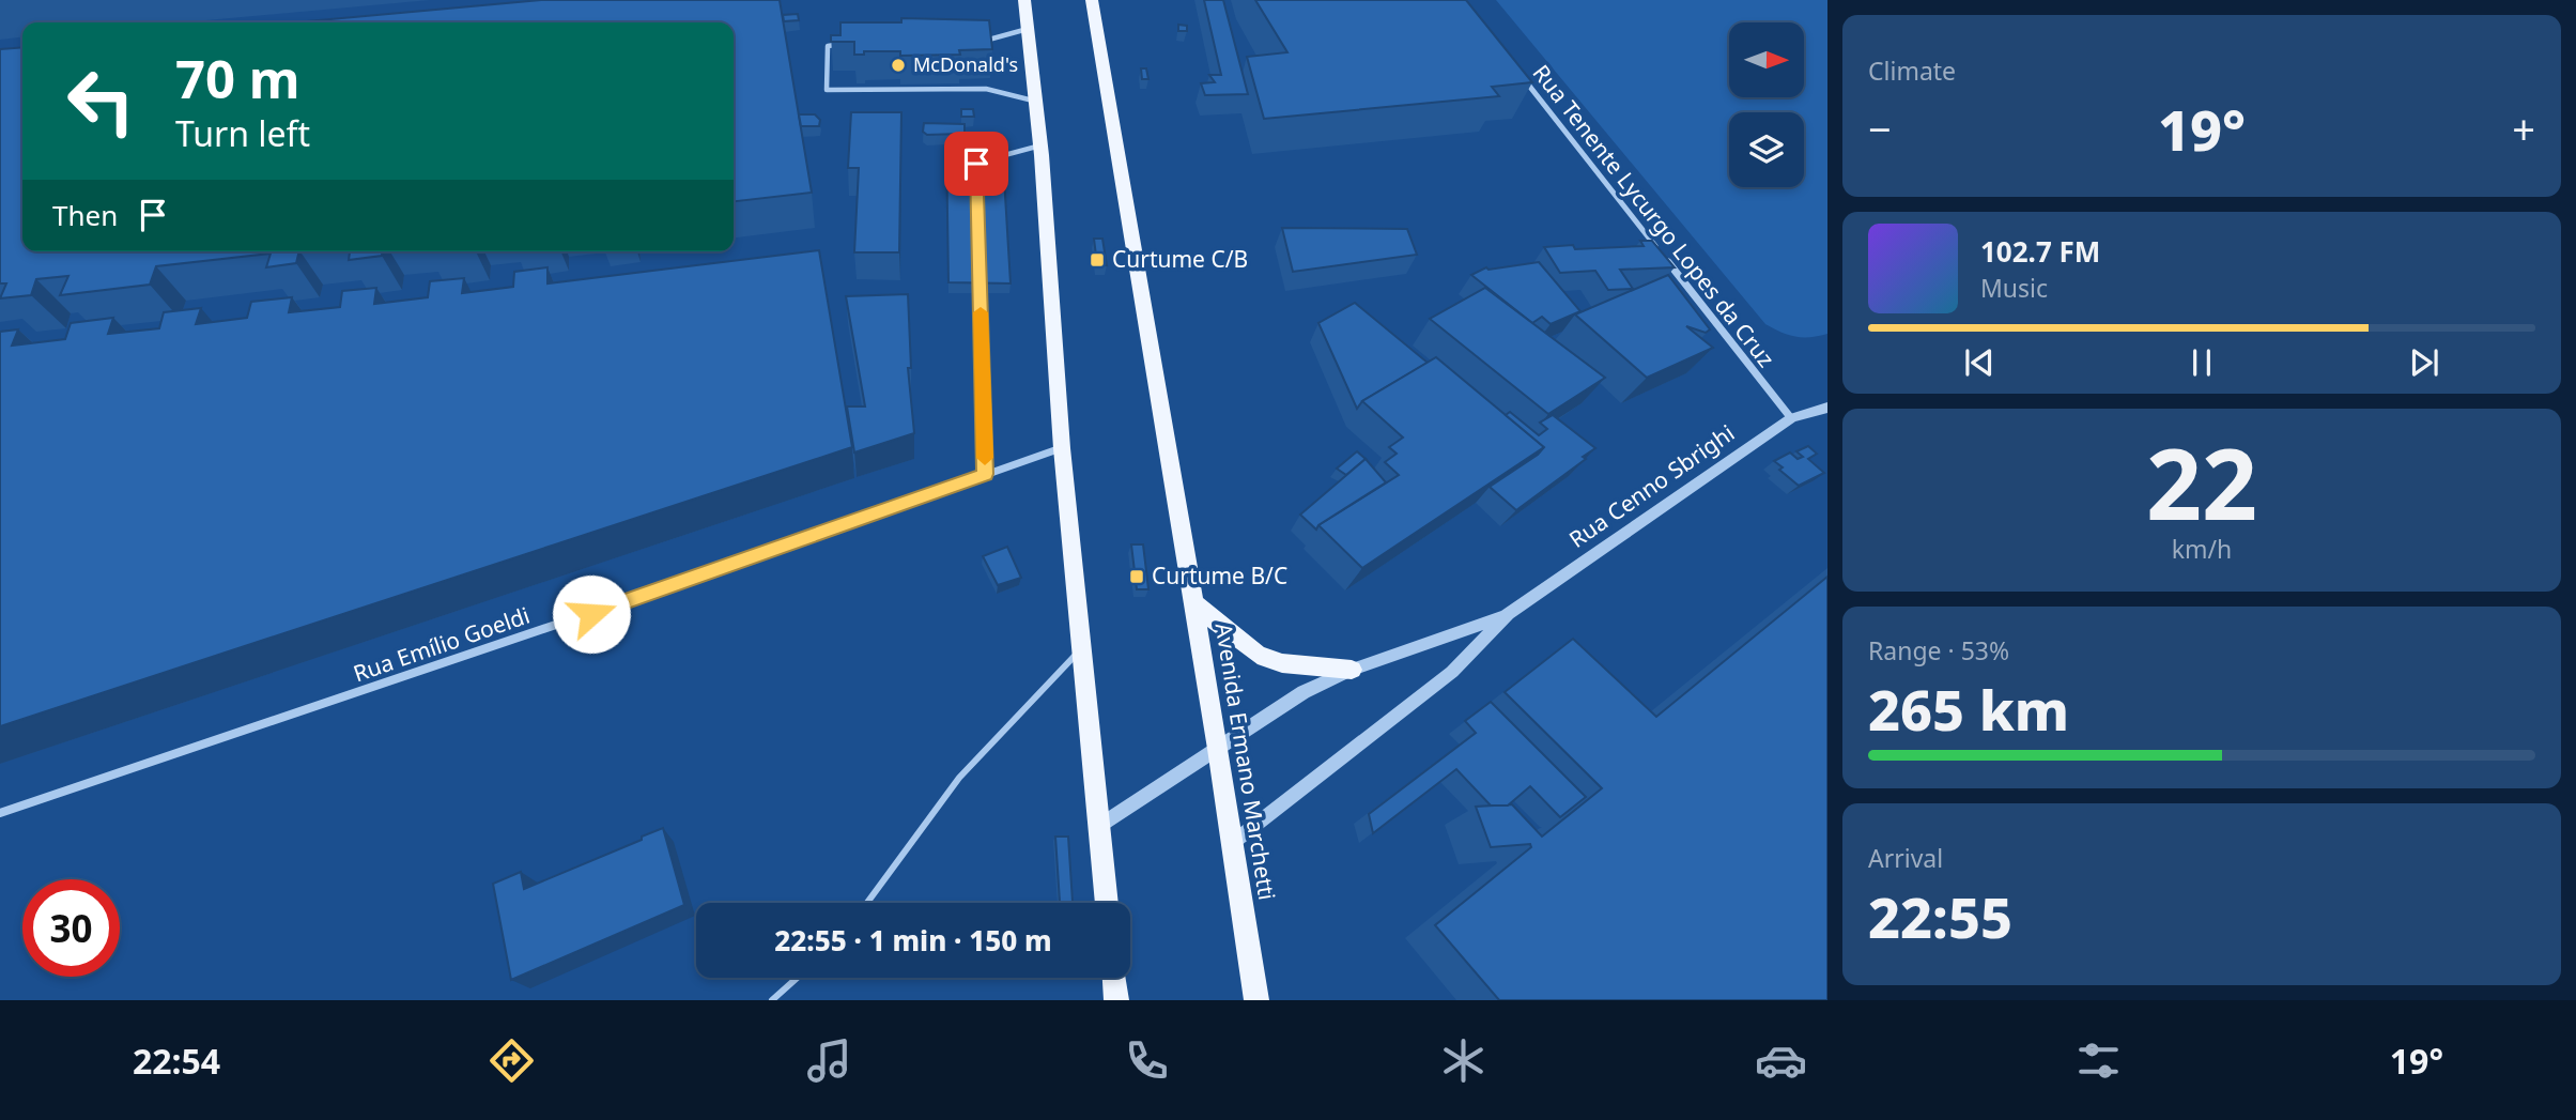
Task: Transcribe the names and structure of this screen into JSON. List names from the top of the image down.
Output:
{
  "streets": {
    "main road": ["Avenida Ermano Marchetti"],
    "street": ["Rua Tenente Lycurgo Lopes da Cruz", "Rua Cenno Sbrighi", "Rua Emílio Goeldi"]
  },
  "crossings": [
    ["Rua Tenente Lycurgo Lopes da Cruz", "Rua Cenno Sbrighi"],
    ["Rua Cenno Sbrighi", "Avenida Ermano Marchetti"]
  ],
  "places": {
    "other": ["McDonald's"],
    "transit": ["Curtume C/B", "Curtume B/C"]
  },
  "north": "right",
  "page": {
    "tile": [
      "Climate",
      ["22", "km/h"],
      ["Range · 53%", "265 km"],
      ["Arrival", "22:55"]
    ],
    "turn": ["70 m", "Turn left"],
    "heat": ["−", "19°", "+"],
    "then": "Then",
    "song": ["102.7 FM", "Music"],
    "limit": "30",
    "trip": "22:55 · 1 min · 150 m",
    "tabs": ["22:54", "19°"]
  }
}
